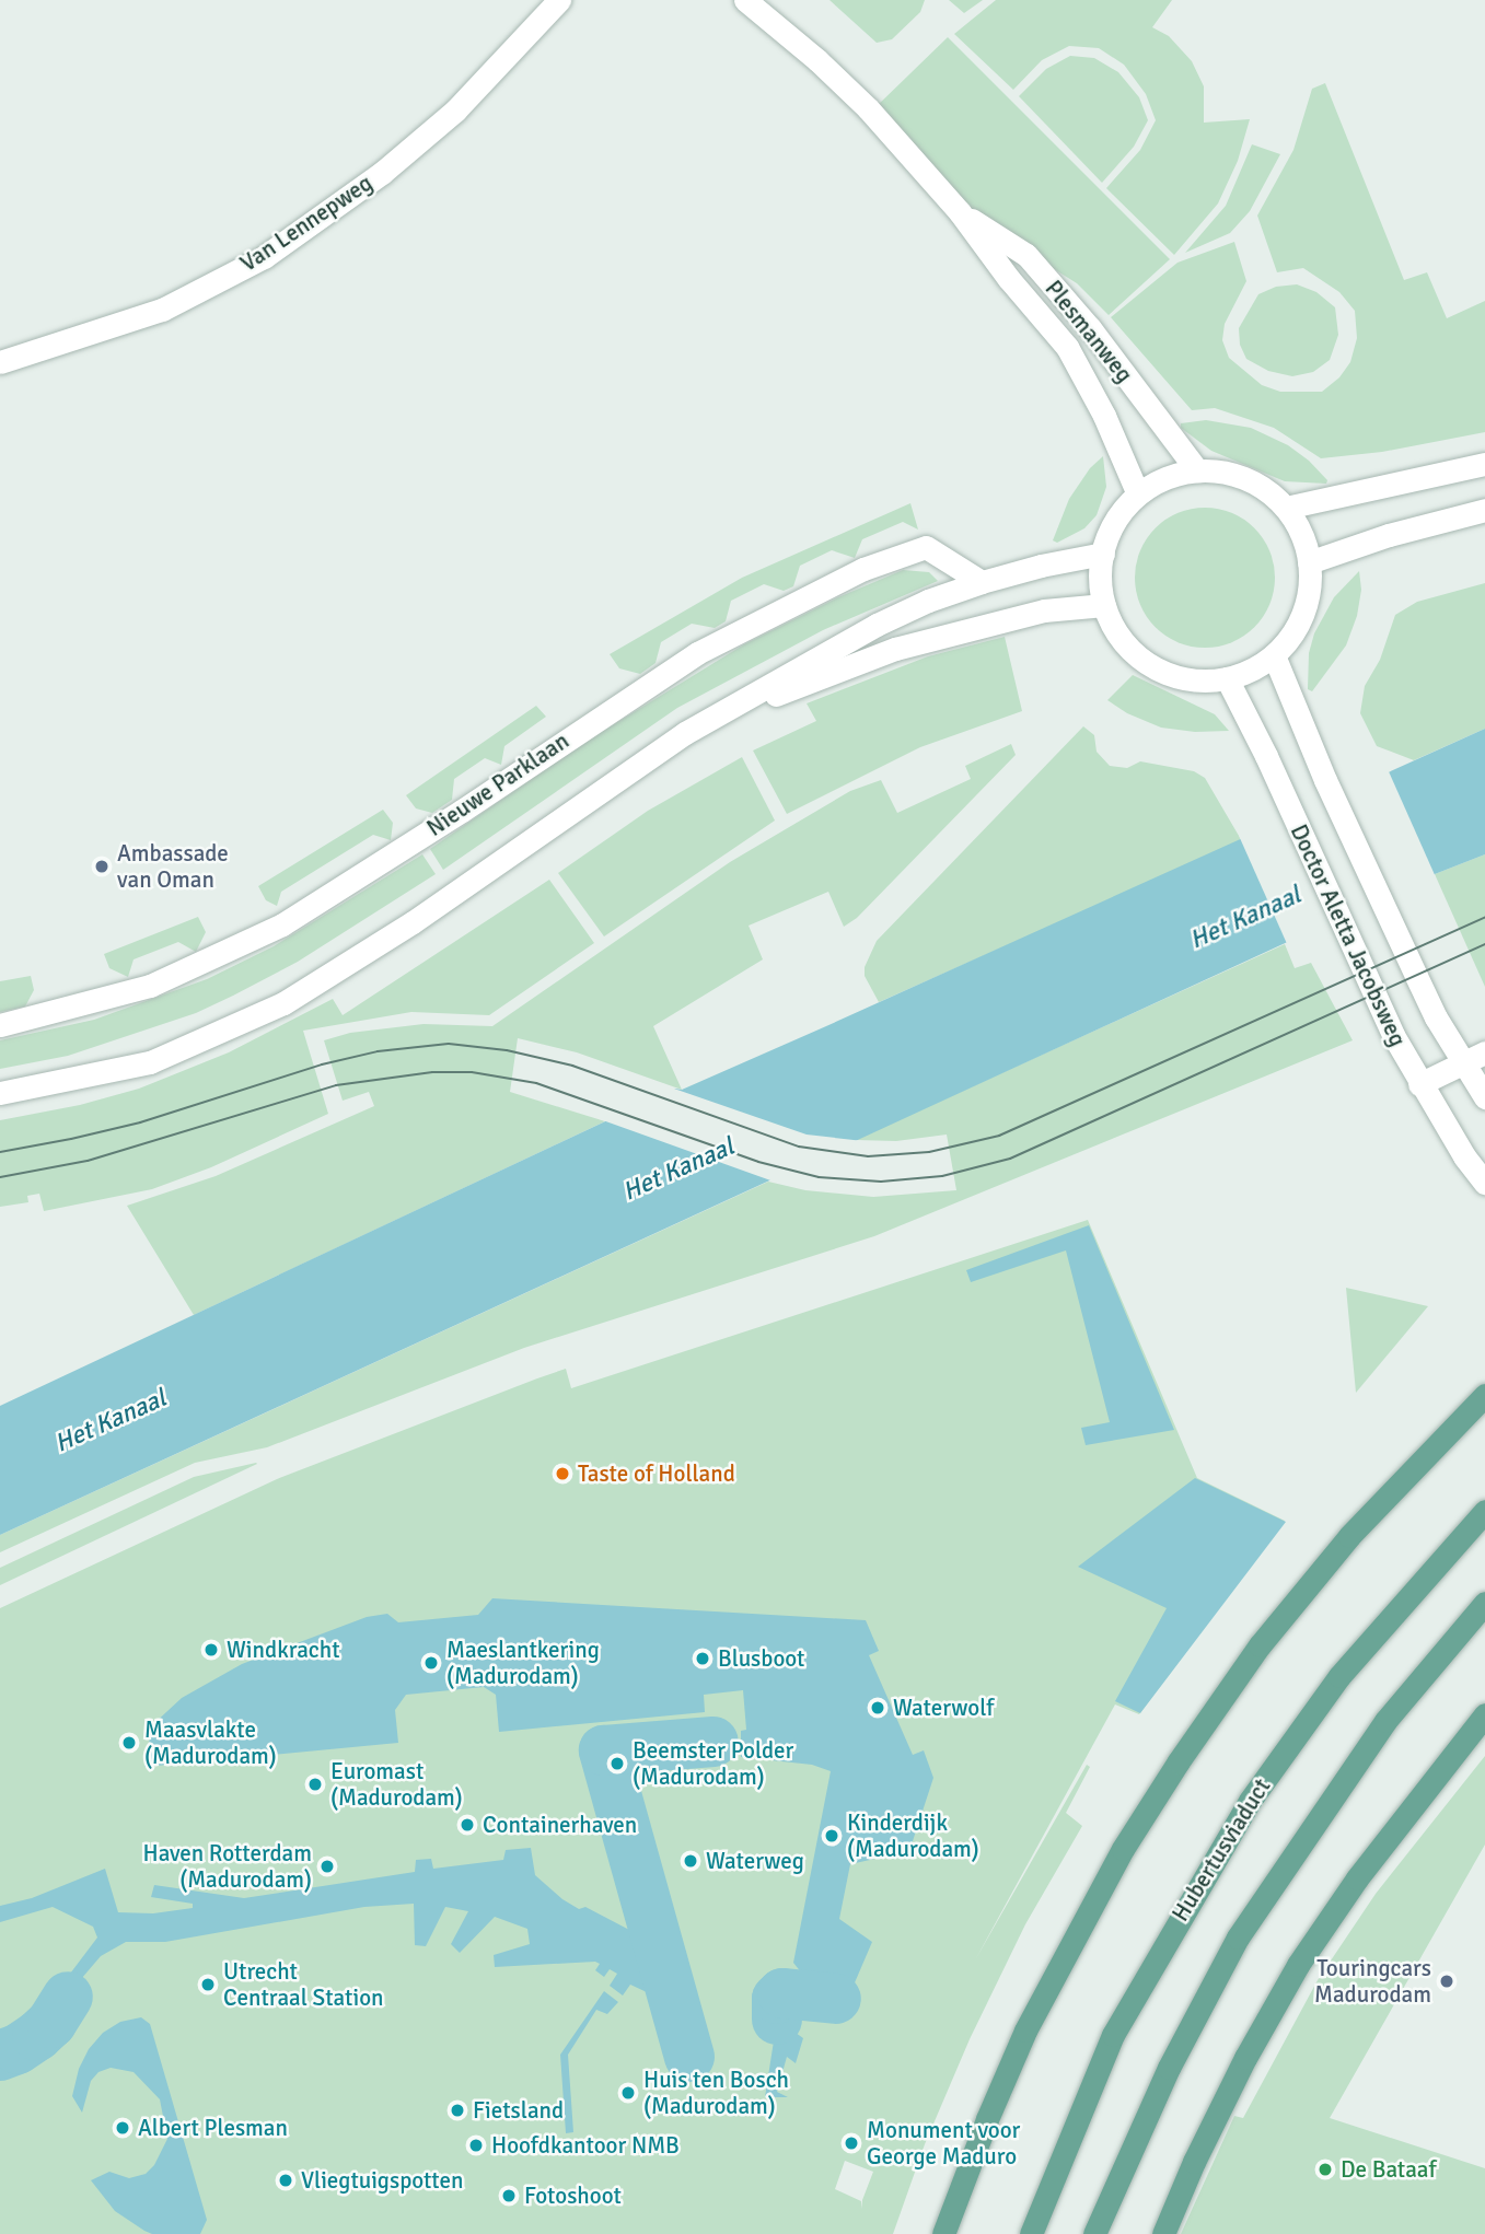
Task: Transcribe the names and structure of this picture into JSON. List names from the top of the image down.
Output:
{
  "streets": {
    "main road": [
      "Van Lennepweg",
      "Plesmanweg",
      "Nieuwe Parklaan",
      "Doctor Aletta Jacobsweg",
      "Hubertusviaduct"
    ]
  },
  "crossings": [
    ["Plesmanweg", "Doctor Aletta Jacobsweg"]
  ],
  "water": ["Het Kanaal"],
  "places": [
    "Ambassade van Oman",
    "Taste of Holland",
    "Windkracht",
    "Blusboot",
    "Maeslantkering (Madurodam)",
    "Waterwolf",
    "Maasvlakte (Madurodam)",
    "Beemster Polder (Madurodam)",
    "Euromast (Madurodam)",
    "Containerhaven",
    "Kinderdijk (Madurodam)",
    "Waterweg",
    "Haven Rotterdam (Madurodam)",
    "Touringcars Madurodam",
    "Utrecht Centraal Station",
    "Huis ten Bosch (Madurodam)",
    "Fietsland",
    "Albert Plesman",
    "Monument voor George Maduro",
    "Hoofdkantoor NMB",
    "De Bataaf",
    "Vliegtuigspotten",
    "Fotoshoot"
  ]
}
